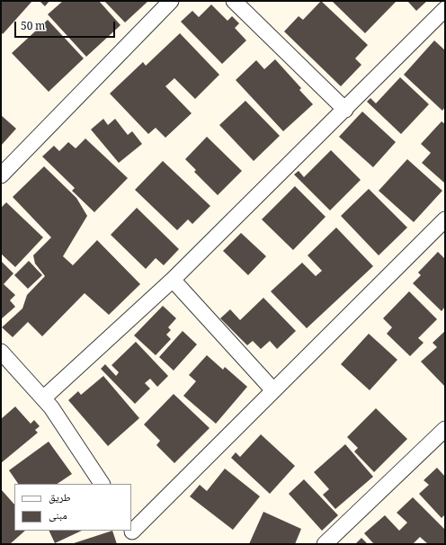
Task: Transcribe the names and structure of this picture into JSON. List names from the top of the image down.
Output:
{
  "legend": ["طريق", "مبنى"],
  "scale_bar": "50 m"
}
